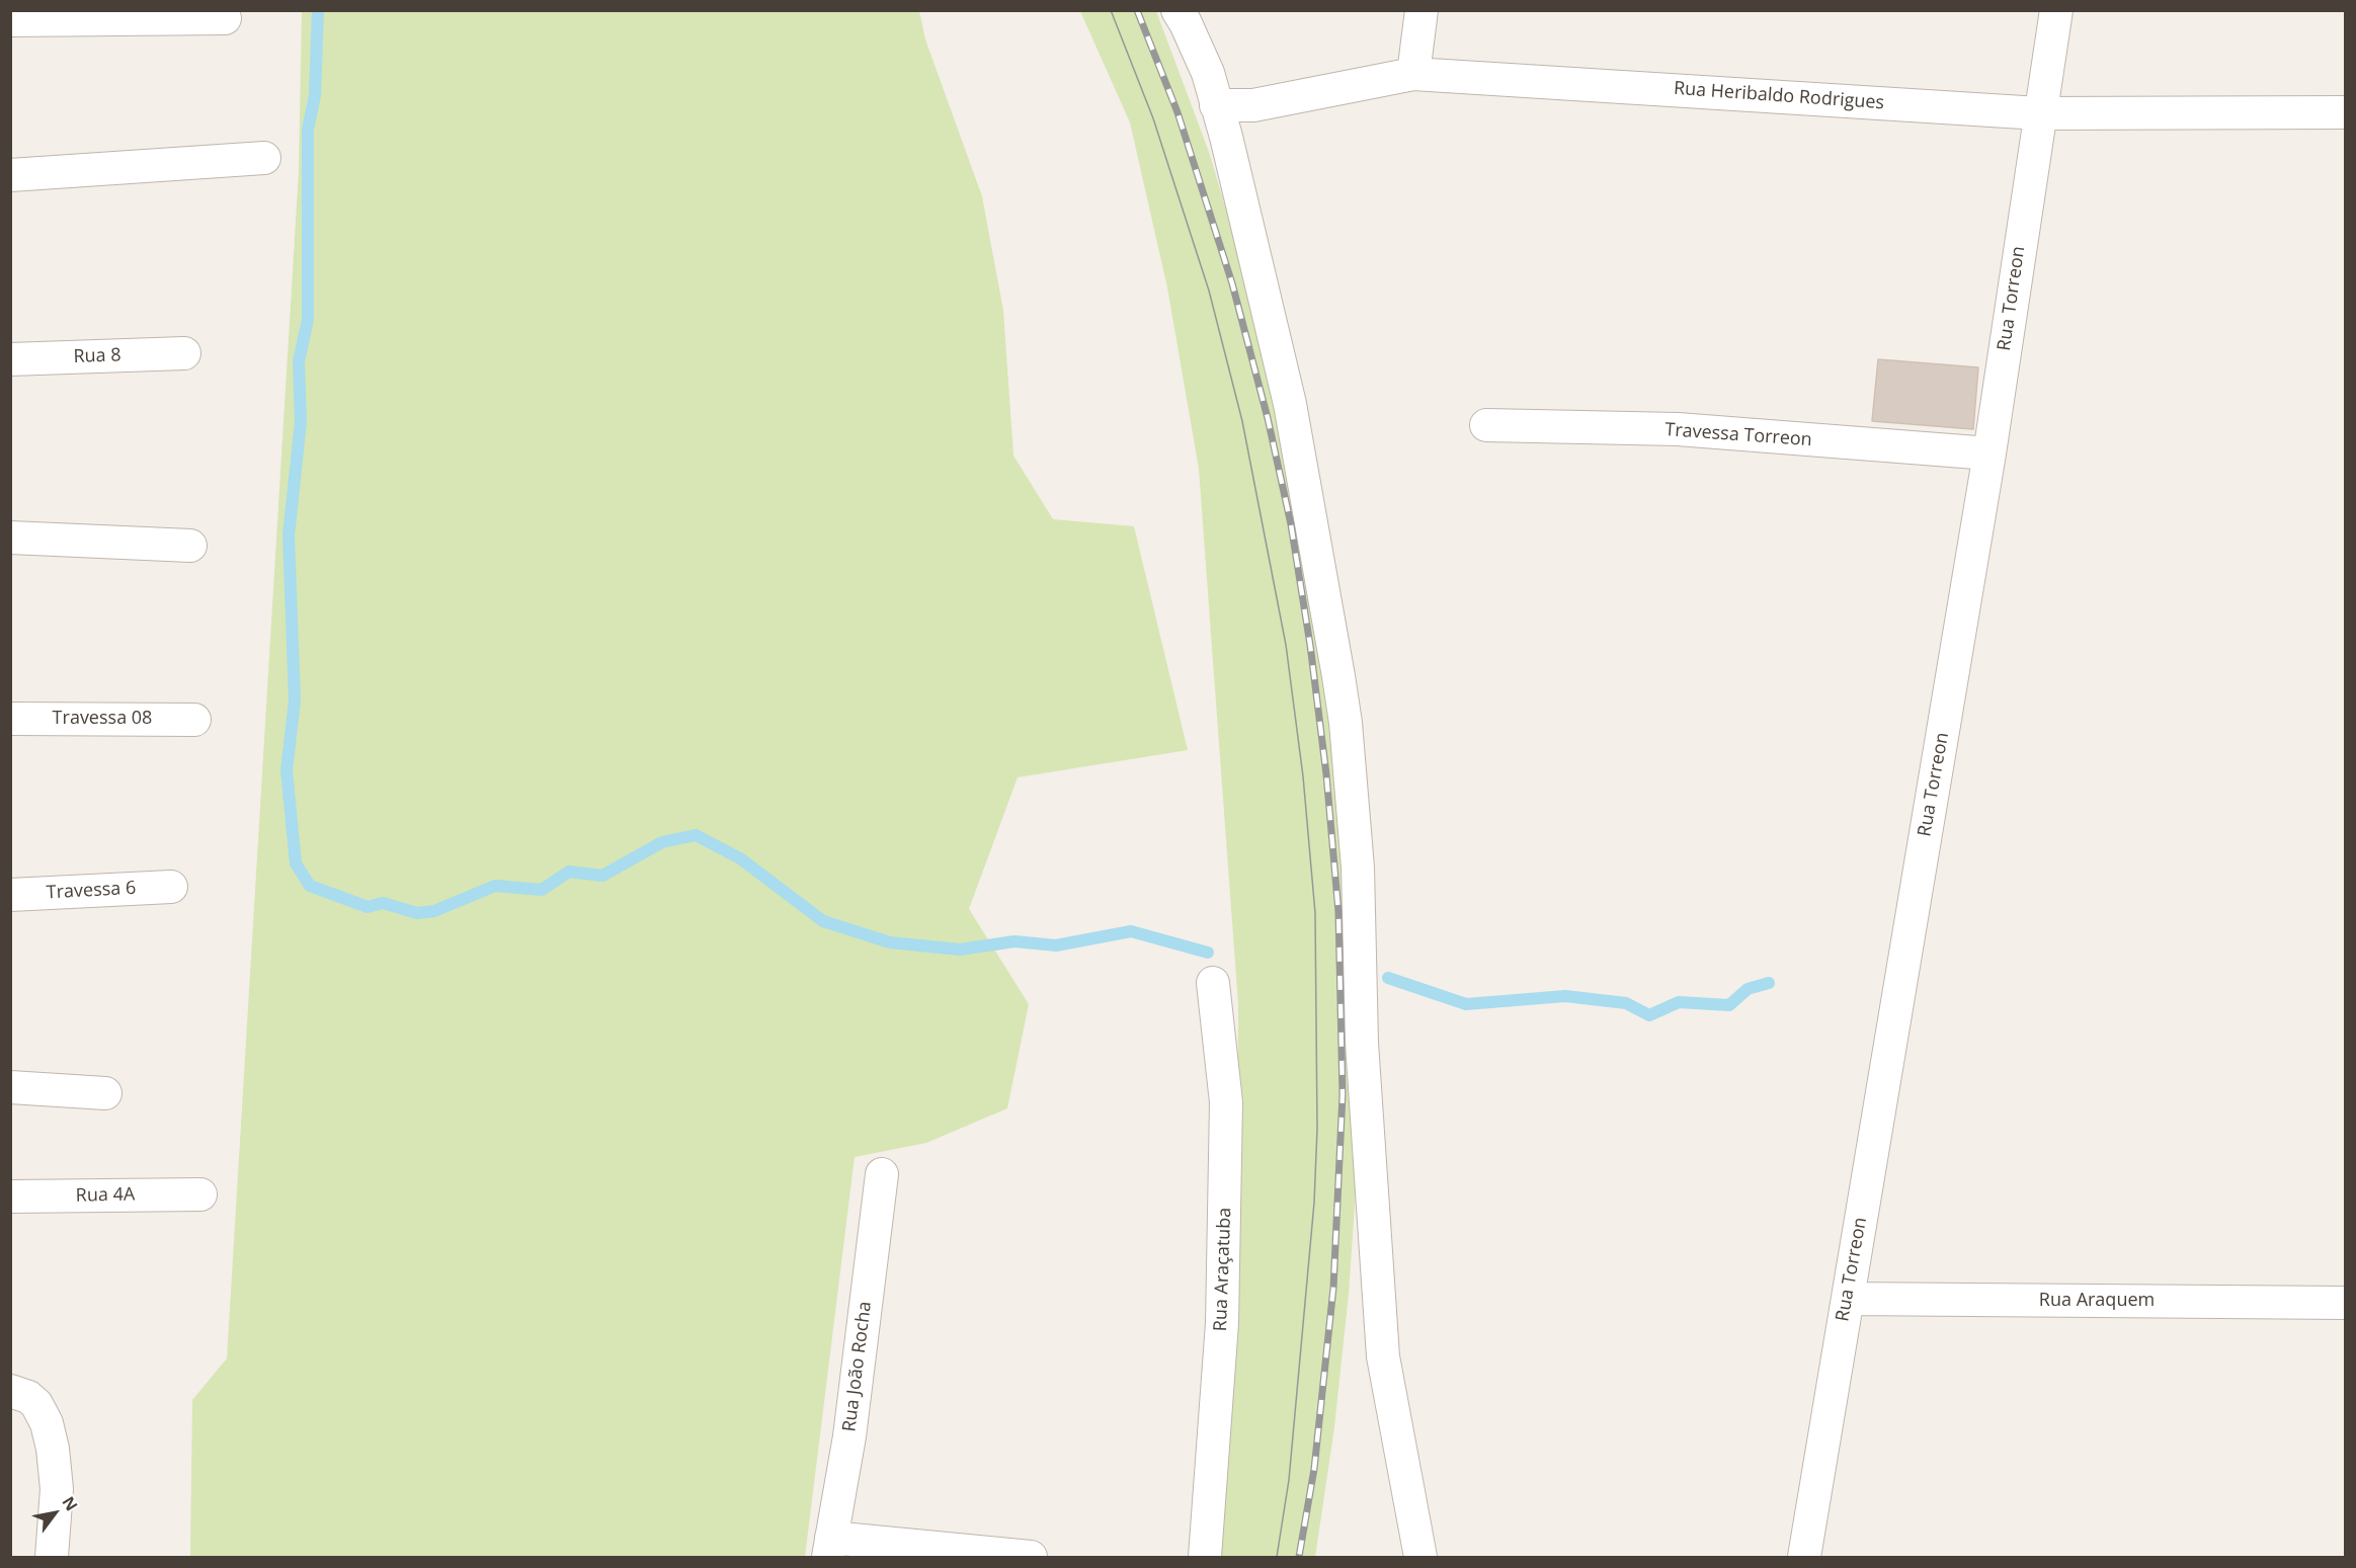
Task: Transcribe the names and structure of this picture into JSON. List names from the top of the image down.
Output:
{
  "streets": {
    "street": [
      "Rua Heribaldo Rodrigues",
      "Rua Torreon",
      "Rua 8",
      "Travessa Torreon",
      "Travessa 08",
      "Travessa 6",
      "Rua 4A",
      "Rua Araçatuba",
      "Rua Araquem",
      "Rua João Rocha"
    ]
  },
  "crossings": [
    ["Rua Heribaldo Rodrigues", "Rua Torreon"],
    ["Rua Torreon", "Travessa Torreon"],
    ["Rua Torreon", "Rua Araquem"]
  ],
  "north": "top right"
}
